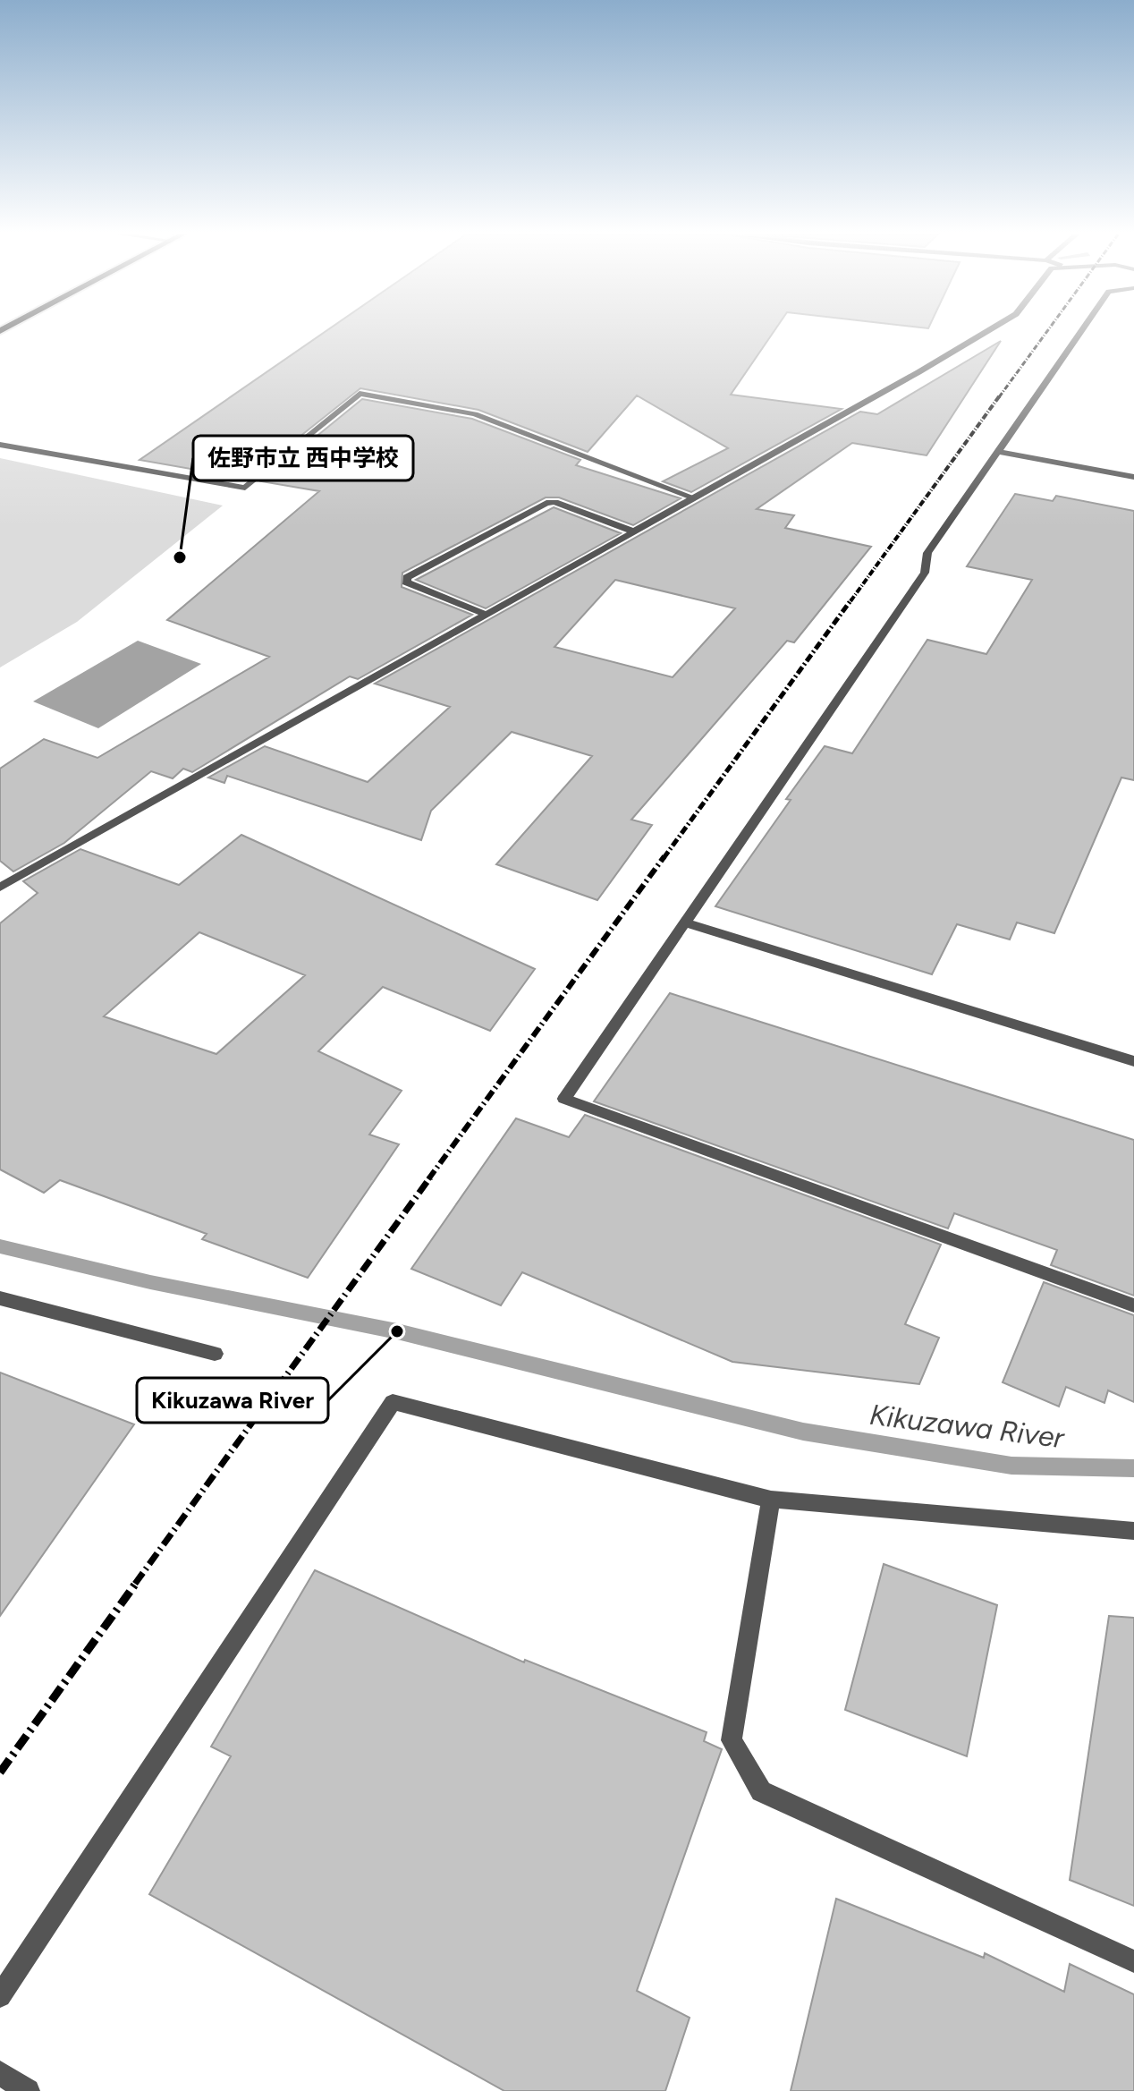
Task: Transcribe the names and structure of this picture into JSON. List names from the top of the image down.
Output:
{
  "water": ["Kikuzawa River"],
  "places": ["佐野市立 西中学校", "Kikuzawa River"]
}
